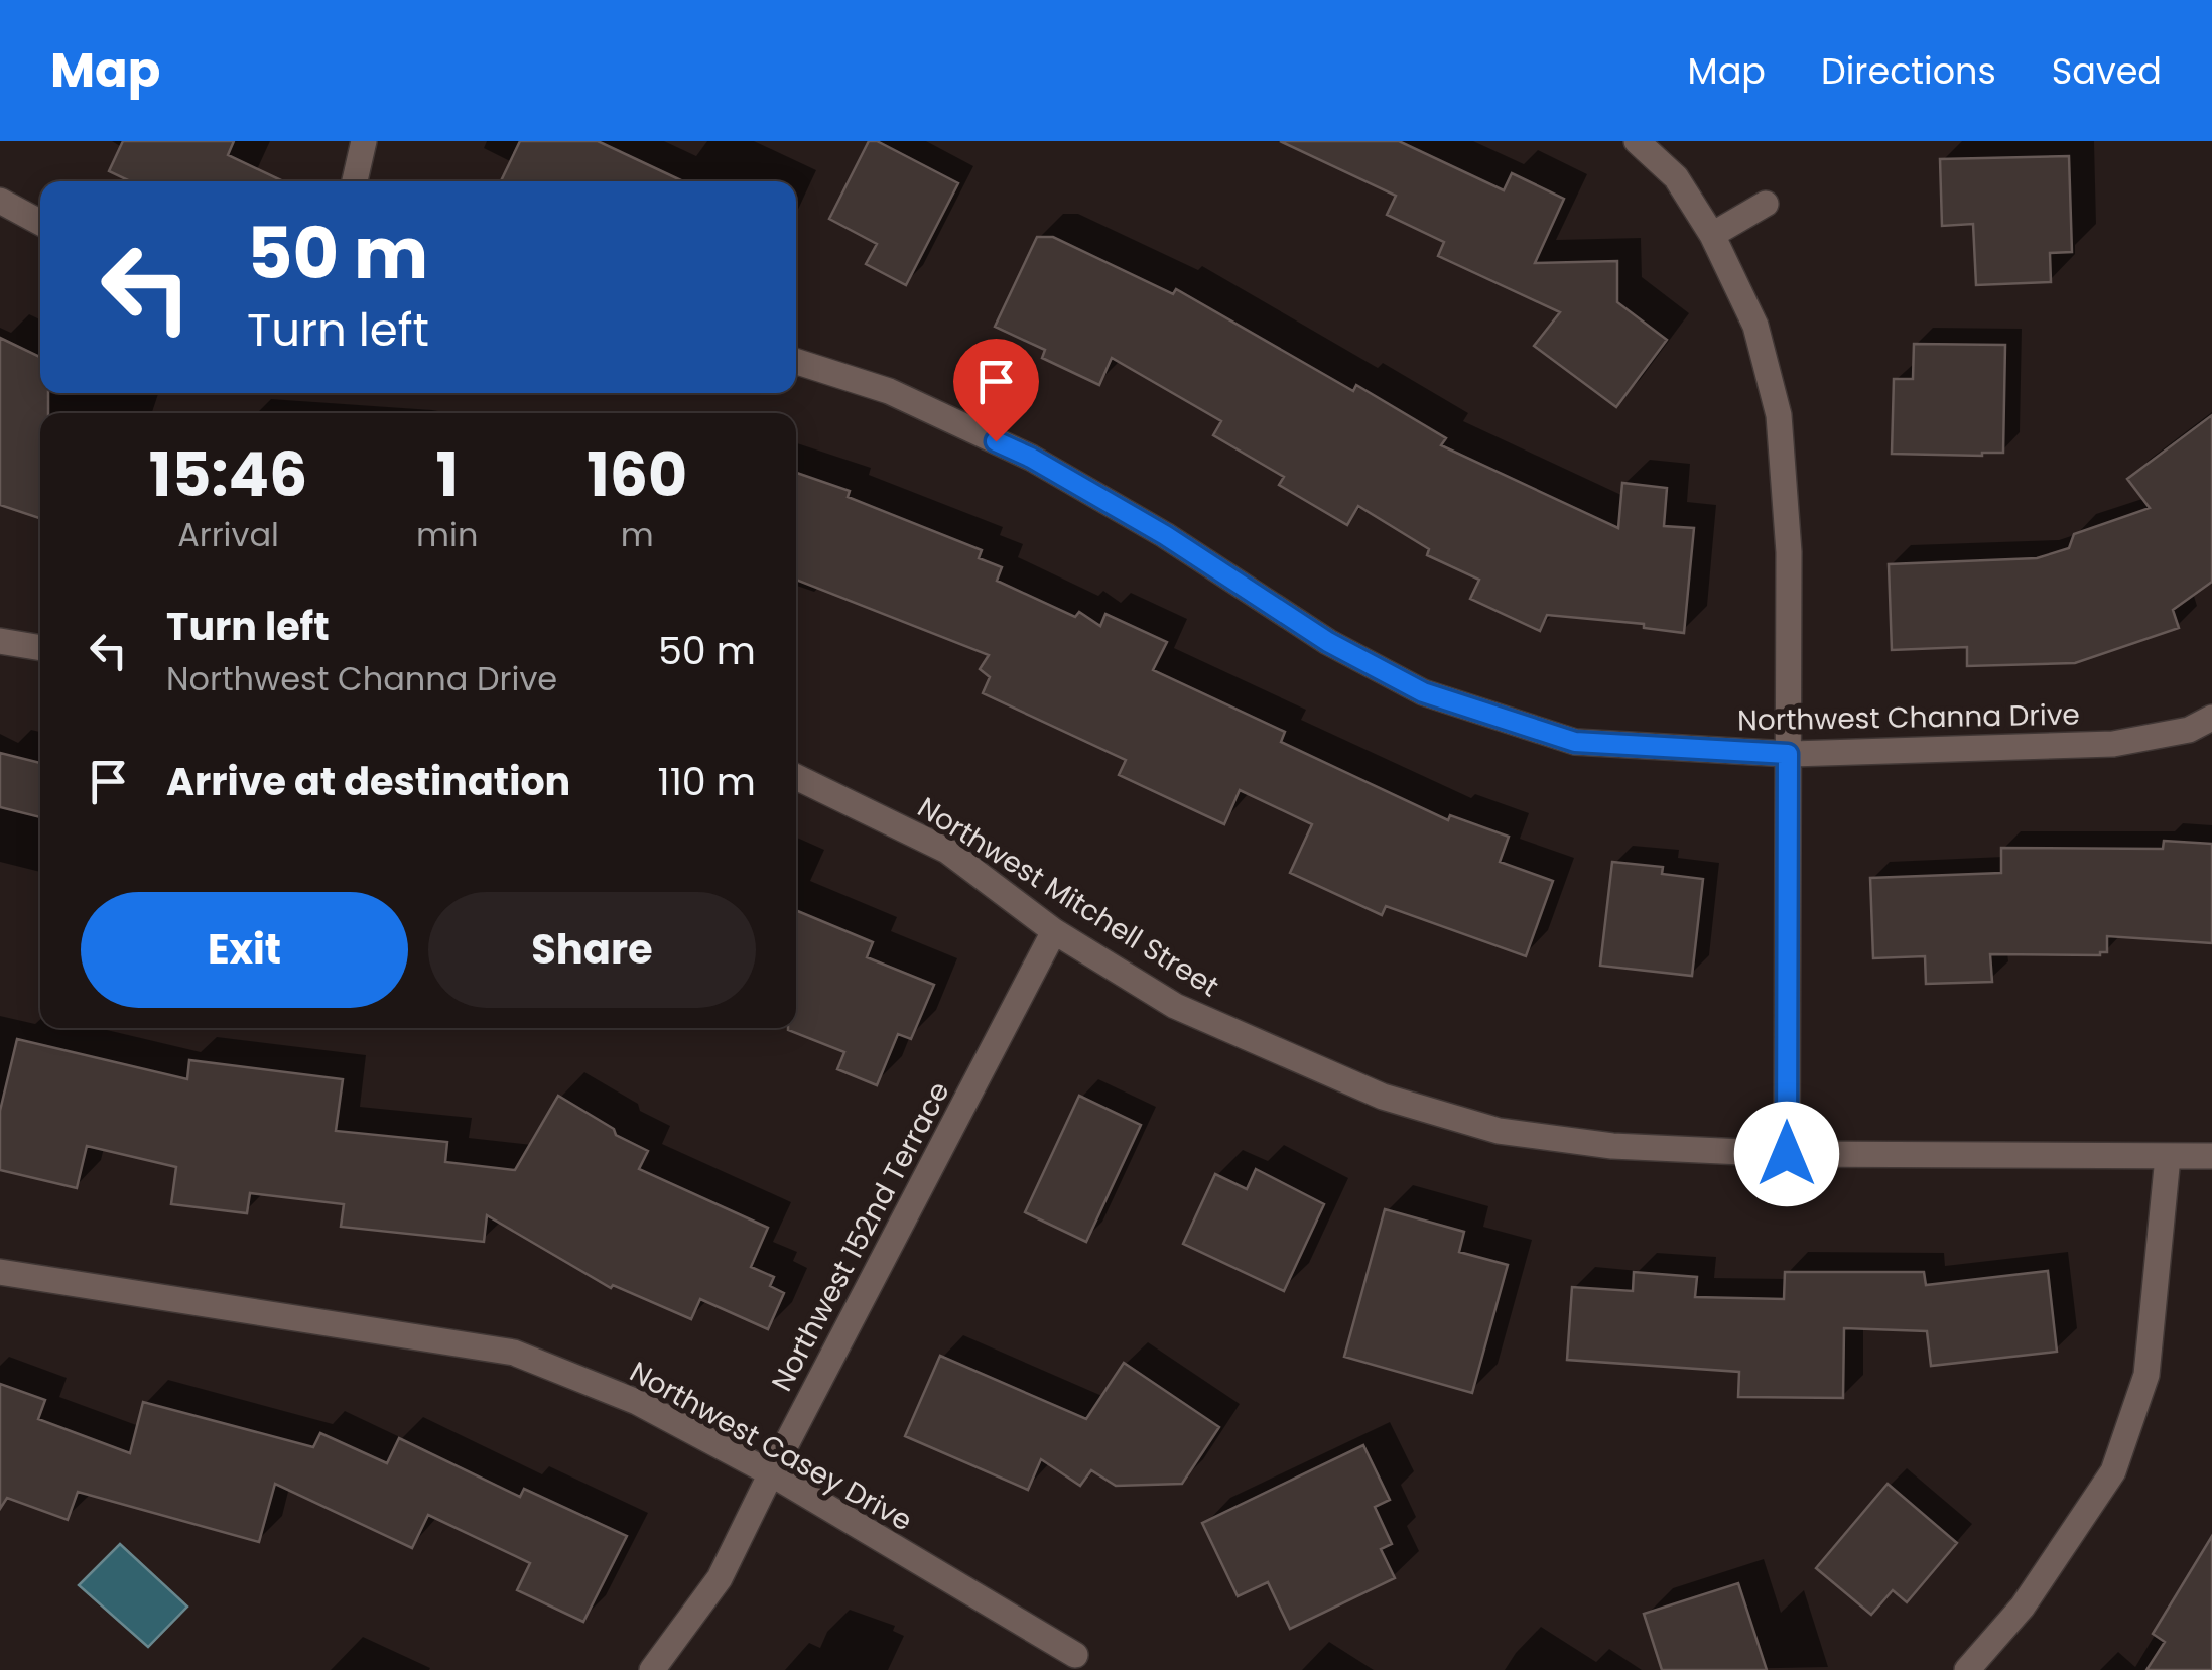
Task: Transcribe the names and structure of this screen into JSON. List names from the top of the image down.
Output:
{
  "streets": {
    "street": [
      "Northwest Channa Drive",
      "Northwest Mitchell Street",
      "Northwest 152nd Terrace",
      "Northwest Casey Drive"
    ]
  },
  "crossings": [
    ["Northwest Mitchell Street", "Northwest 152nd Terrace"],
    ["Northwest 152nd Terrace", "Northwest Casey Drive"]
  ],
  "page": {
    "header": "Map",
    "nav": ["Map", "Directions", "Saved"],
    "turn": ["50 m", "Turn left"],
    "eta": [
      "15:46",
      "Arrival",
      "1",
      "min",
      "160",
      "m"
    ],
    "list": [
      {
        "name": "Turn left",
        "note": "Northwest Channa Drive",
        "value": "50 m"
      },
      {
        "name": "Arrive at destination",
        "value": "110 m"
      }
    ],
    "buttons": ["Exit", "Share"]
  }
}
